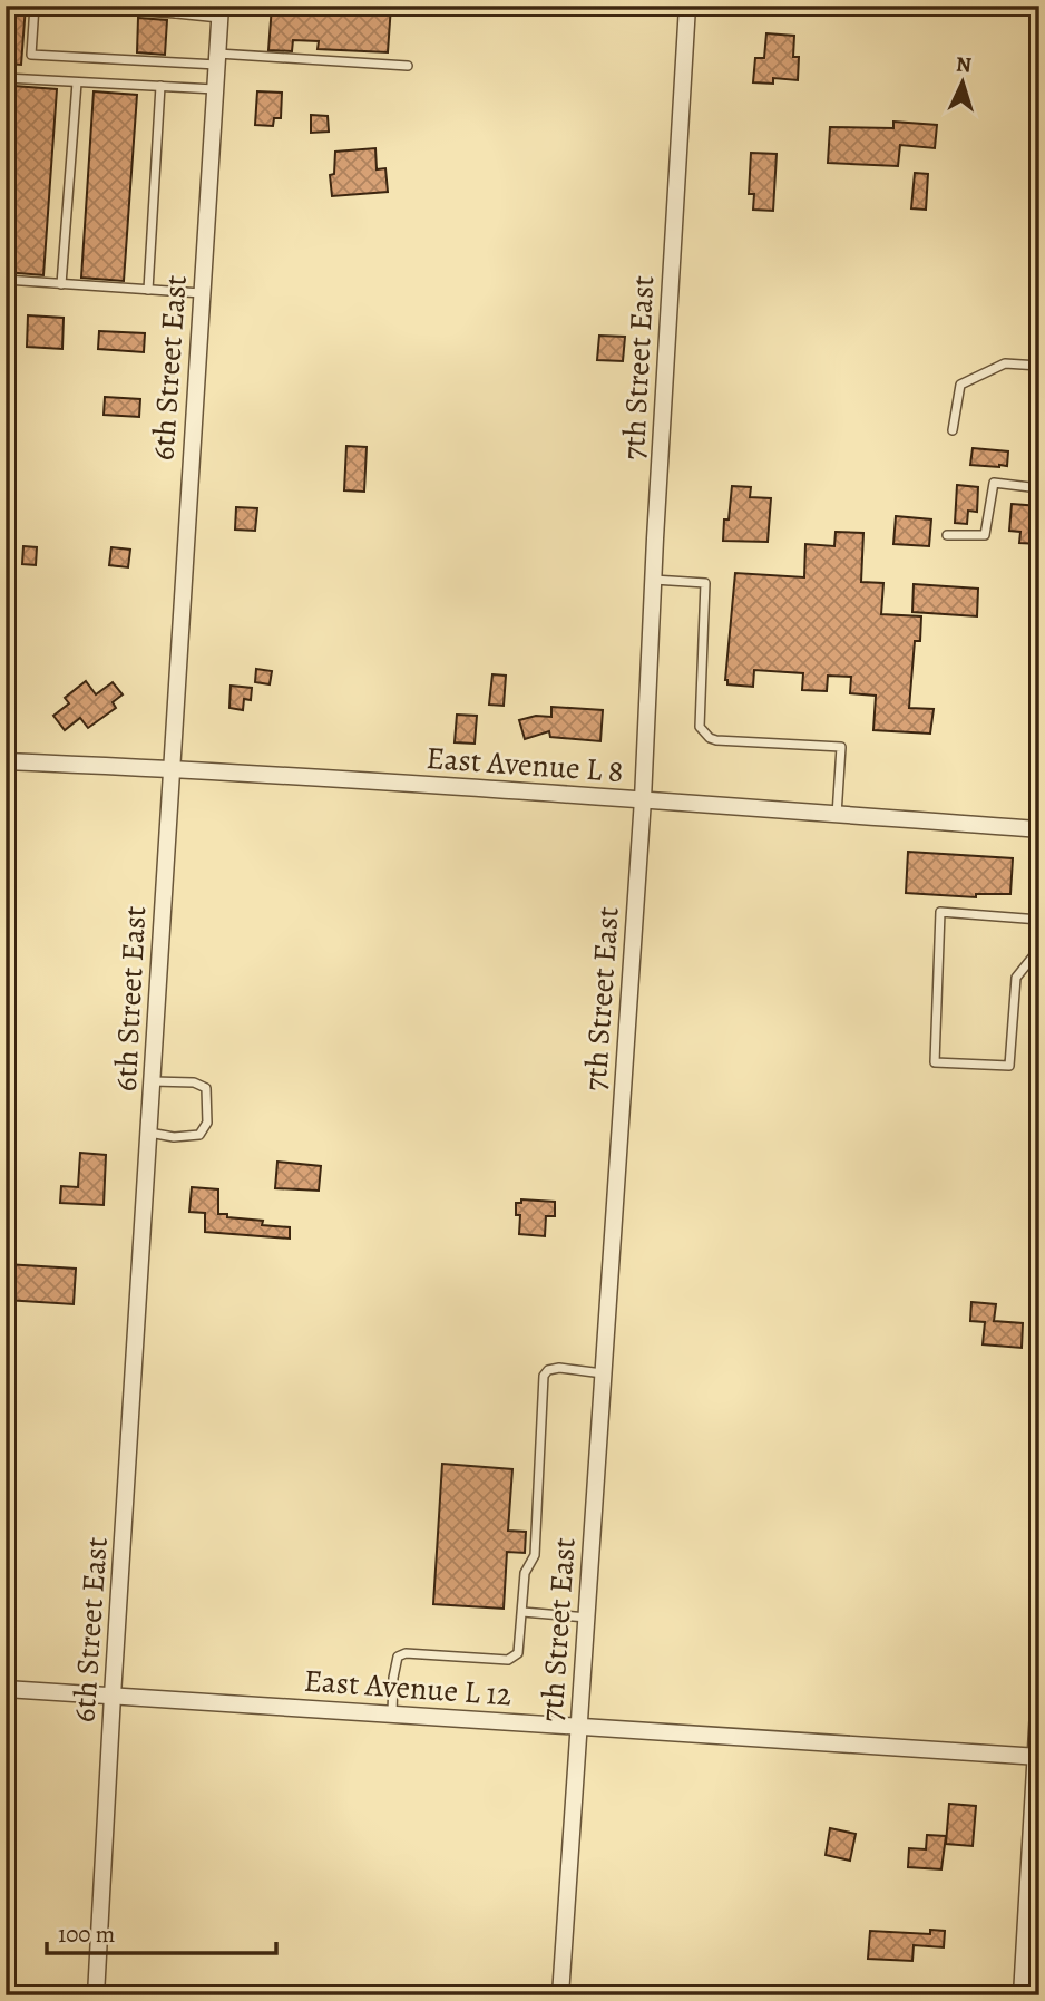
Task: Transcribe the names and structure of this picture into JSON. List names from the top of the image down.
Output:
{
  "streets": {
    "street": [
      "6th Street East",
      "7th Street East",
      "East Avenue L 8",
      "East Avenue L 12"
    ]
  },
  "crossings": [
    ["6th Street East", "East Avenue L 8"],
    ["6th Street East", "East Avenue L 12"],
    ["7th Street East", "East Avenue L 8"],
    ["7th Street East", "East Avenue L 12"]
  ],
  "scale_bar": "100 m",
  "north": "top"
}
